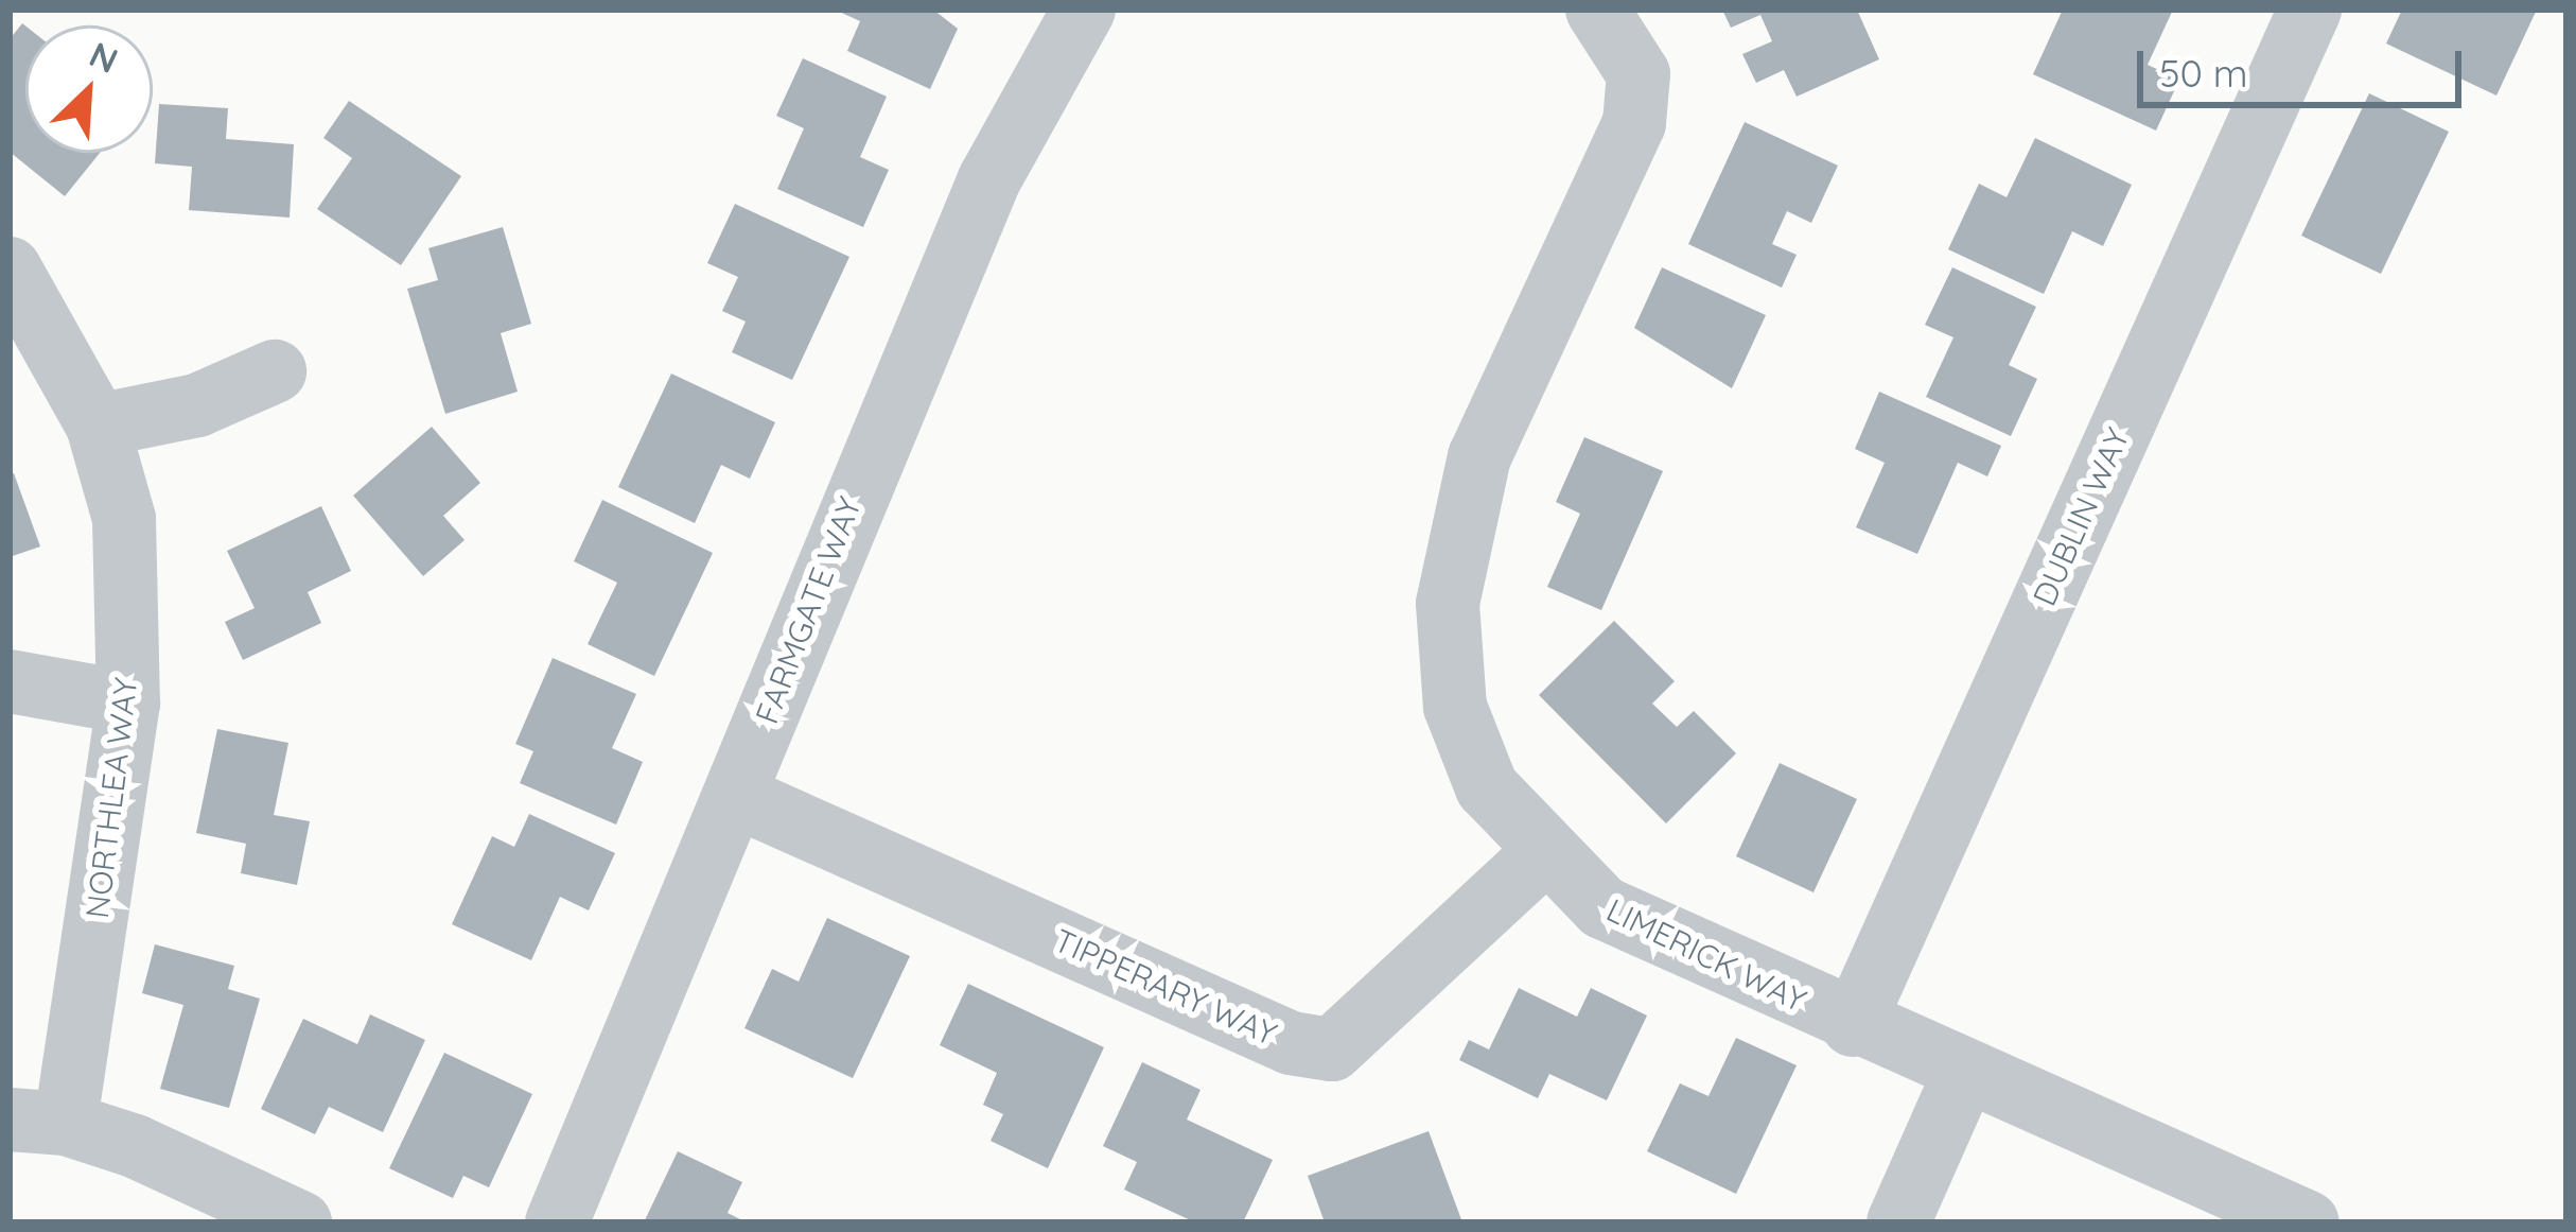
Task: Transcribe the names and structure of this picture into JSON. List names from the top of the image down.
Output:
{
  "streets": {
    "street": [
      "DUBLIN WAY",
      "FARMGATE WAY",
      "NORTHLEA WAY",
      "LIMERICK WAY",
      "TIPPERARY WAY"
    ]
  },
  "crossings": [
    ["DUBLIN WAY", "LIMERICK WAY"],
    ["FARMGATE WAY", "TIPPERARY WAY"],
    ["LIMERICK WAY", "TIPPERARY WAY"]
  ],
  "scale_bar": "50 m",
  "north": "top right"
}
